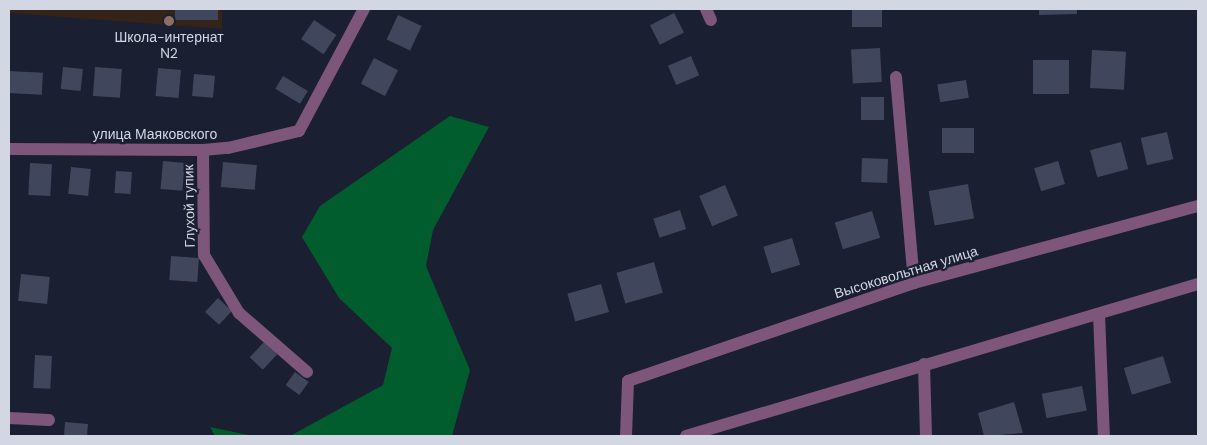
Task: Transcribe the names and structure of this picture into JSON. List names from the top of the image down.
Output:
{
  "streets": {
    "street": ["улица Маяковского", "Глухой тупик", "Высоковольтная улица"]
  },
  "crossings": [
    ["улица Маяковского", "Глухой тупик"]
  ],
  "places": ["Школа-интернат N2"]
}
